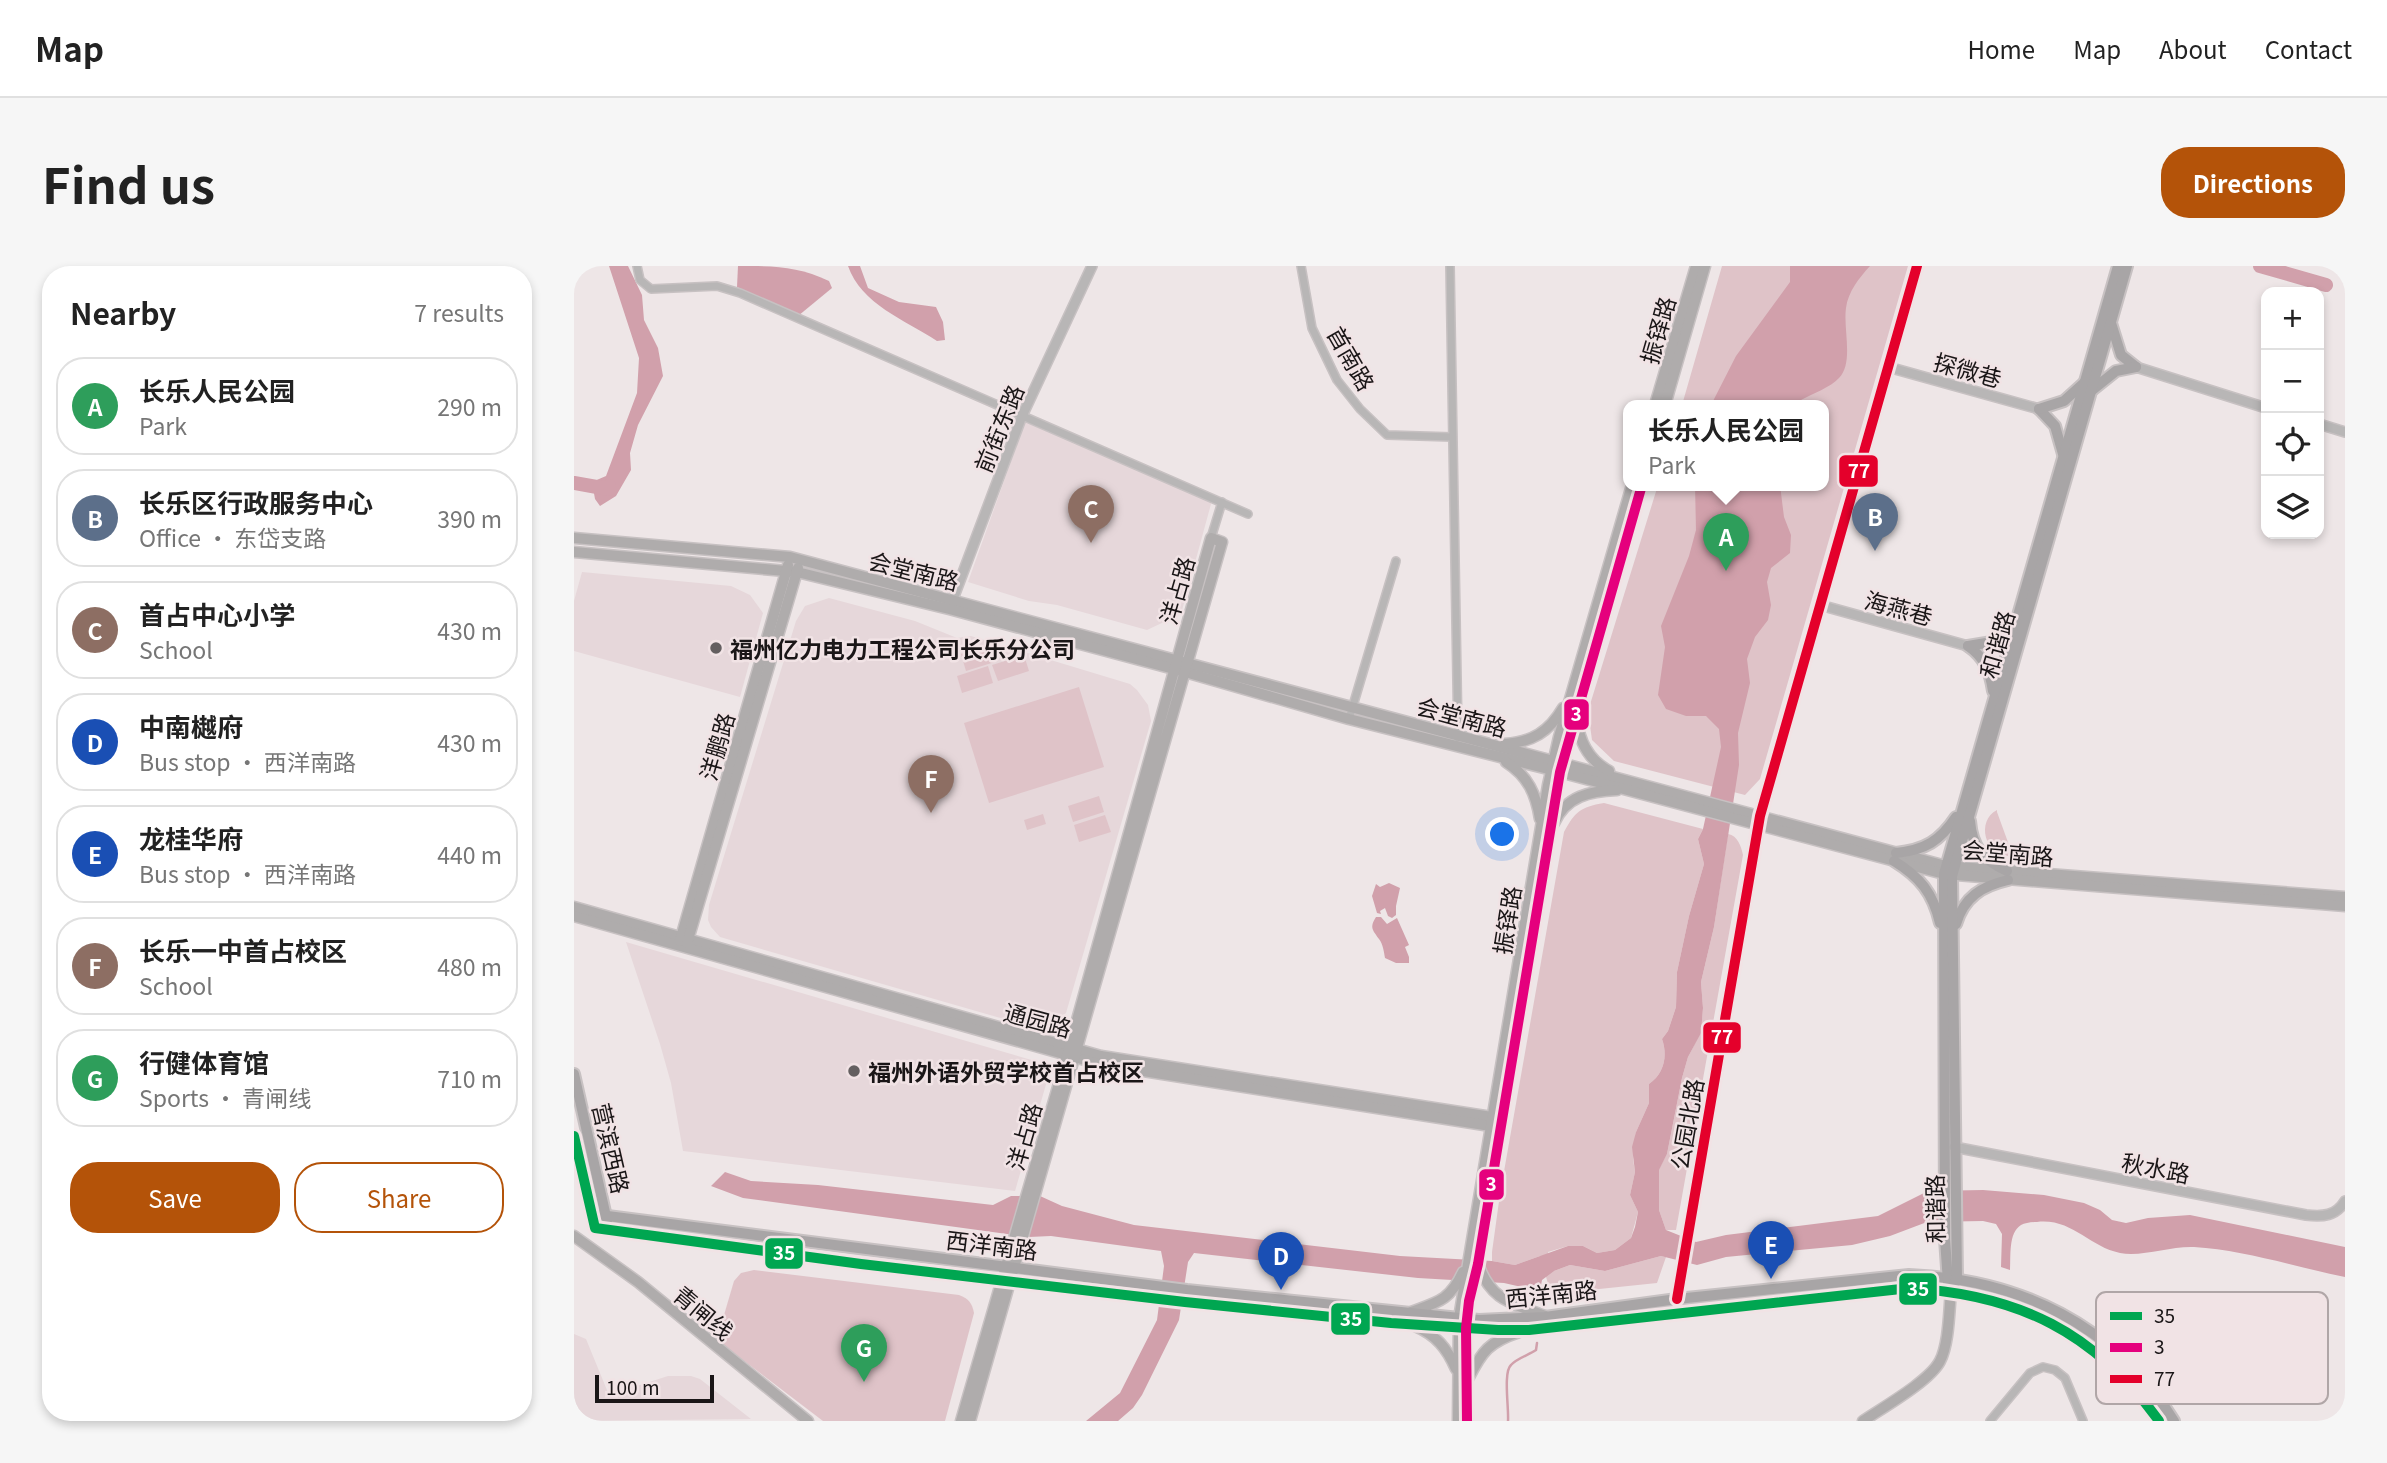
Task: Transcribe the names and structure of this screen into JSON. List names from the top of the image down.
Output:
{
  "streets": {
    "main road": [
      "振铎路",
      "会堂南路",
      "洋占路",
      "和谐路",
      "洋鹏路",
      "通园路",
      "营滨西路",
      "西洋南路",
      "青闸线"
    ],
    "street": [
      "首南路",
      "探微巷",
      "前街东路",
      "海燕巷",
      "公园北路",
      "秋水路"
    ]
  },
  "crossings": [
    ["振铎路", "会堂南路"],
    ["振铎路", "通园路"],
    ["振铎路", "西洋南路"],
    ["探微巷", "公园北路"],
    ["前街东路", "会堂南路"],
    ["会堂南路", "洋占路"],
    ["会堂南路", "和谐路"],
    ["会堂南路", "洋鹏路"],
    ["会堂南路", "公园北路"],
    ["洋占路", "通园路"],
    ["洋占路", "西洋南路"],
    ["海燕巷", "公园北路"],
    ["和谐路", "秋水路"],
    ["和谐路", "西洋南路"],
    ["洋鹏路", "通园路"],
    ["公园北路", "西洋南路"],
    ["营滨西路", "西洋南路"]
  ],
  "places": ["福州亿力电力工程公司长乐分公司", "福州外语外贸学校首占校区"],
  "lines": ["transit line 77", "transit line 3", "transit line 35"],
  "legend": ["35", "3", "77"],
  "scale_bar": "100 m",
  "page": {
    "header": "Map",
    "nav": [
      "Home",
      "Map",
      "About",
      "Contact"
    ],
    "title": "Find us",
    "buttons": [
      "Directions",
      ["Save", "Share"]
    ],
    "heading": ["Nearby", "7 results"],
    "map_buttons": ["+", "−"],
    "list": [
      {
        "mark": "A",
        "name": "长乐人民公园",
        "note": "Park",
        "value": "290 m"
      },
      {
        "mark": "B",
        "name": "长乐区行政服务中心",
        "note": "Office · 东岱支路",
        "value": "390 m"
      },
      {
        "mark": "C",
        "name": "首占中心小学",
        "note": "School",
        "value": "430 m"
      },
      {
        "mark": "D",
        "name": "中南樾府",
        "note": "Bus stop · 西洋南路",
        "value": "430 m"
      },
      {
        "mark": "E",
        "name": "龙桂华府",
        "note": "Bus stop · 西洋南路",
        "value": "440 m"
      },
      {
        "mark": "F",
        "name": "长乐一中首占校区",
        "note": "School",
        "value": "480 m"
      },
      {
        "mark": "G",
        "name": "行健体育馆",
        "note": "Sports · 青闸线",
        "value": "710 m"
      }
    ],
    "popup": ["长乐人民公园", "Park"],
    "pins": [
      "C",
      "B",
      "A",
      "F",
      "E",
      "D",
      "G"
    ],
    "scale": "100 m"
  }
}
